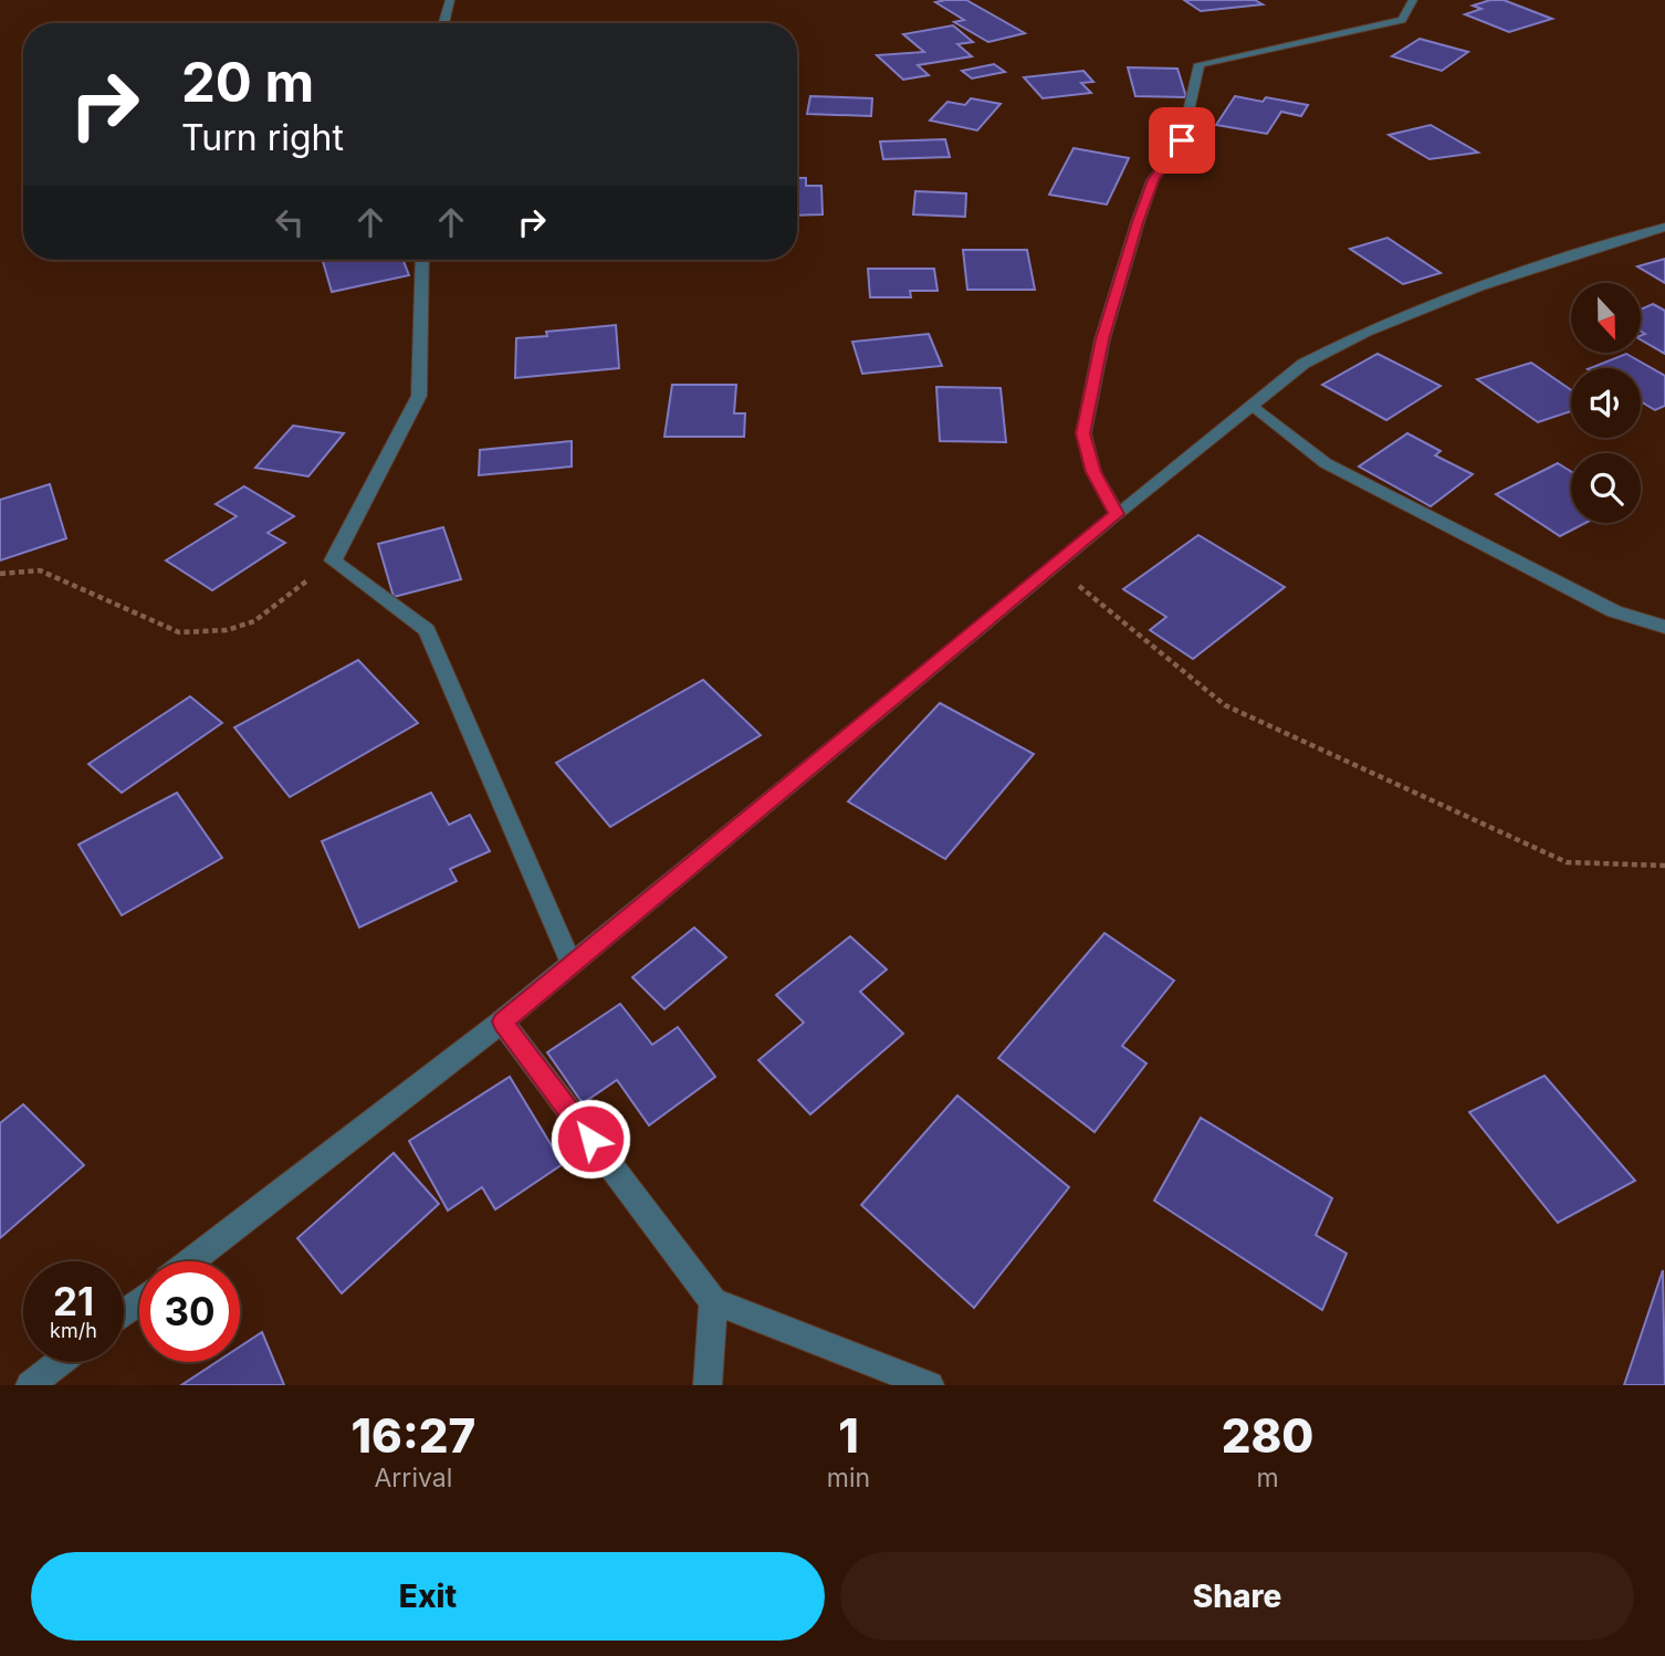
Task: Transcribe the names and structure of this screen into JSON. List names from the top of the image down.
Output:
{
  "north": "bottom",
  "page": {
    "turn": ["20 m", "Turn right"],
    "speed": "21 km/h",
    "limit": "30",
    "eta": [
      "16:27",
      "Arrival",
      "1",
      "min",
      "280",
      "m"
    ],
    "buttons": ["Exit", "Share"]
  }
}
